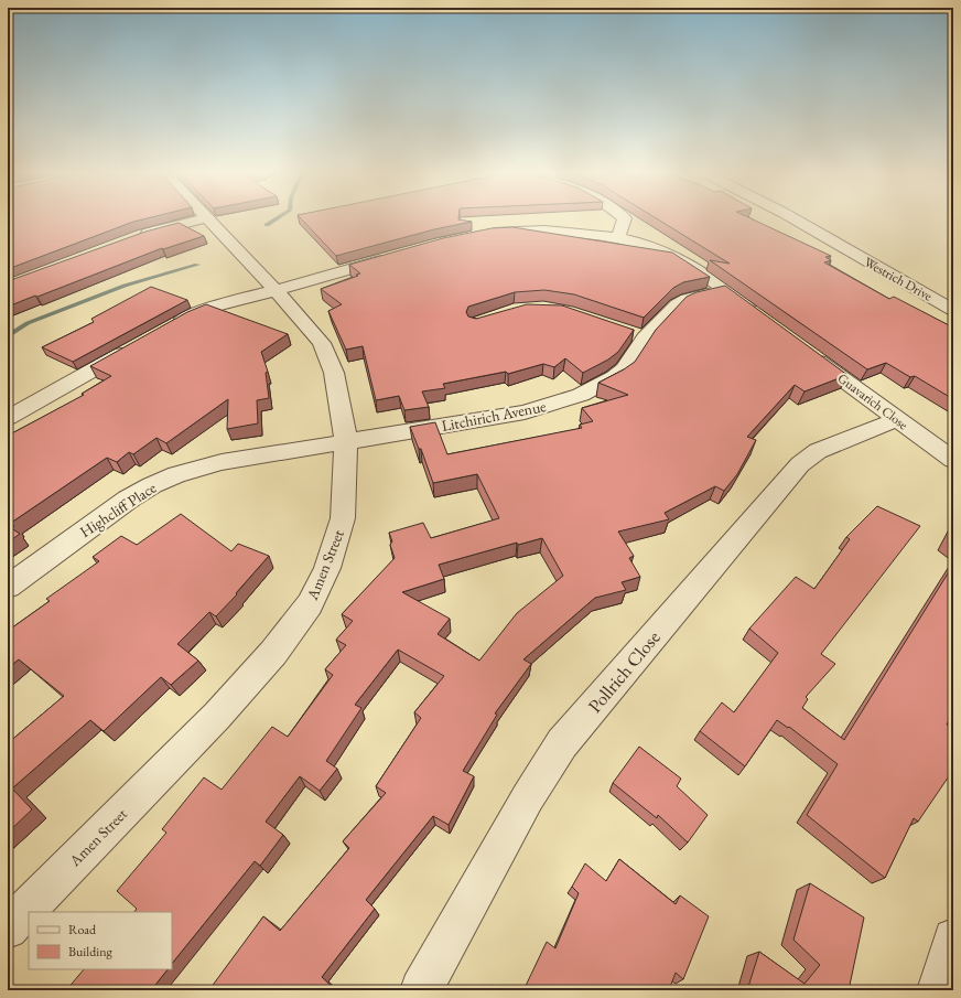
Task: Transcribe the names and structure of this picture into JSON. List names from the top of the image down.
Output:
{
  "streets": {
    "street": [
      "Westrich Drive",
      "Guavarich Close",
      "Litchirich Avenue",
      "Highcliff Place",
      "Amen Street",
      "Pollrich Close"
    ]
  },
  "crossings": [
    ["Guavarich Close", "Pollrich Close"],
    ["Litchirich Avenue", "Highcliff Place"],
    ["Litchirich Avenue", "Amen Street"],
    ["Highcliff Place", "Amen Street"]
  ],
  "legend": ["Road", "Building"]
}
